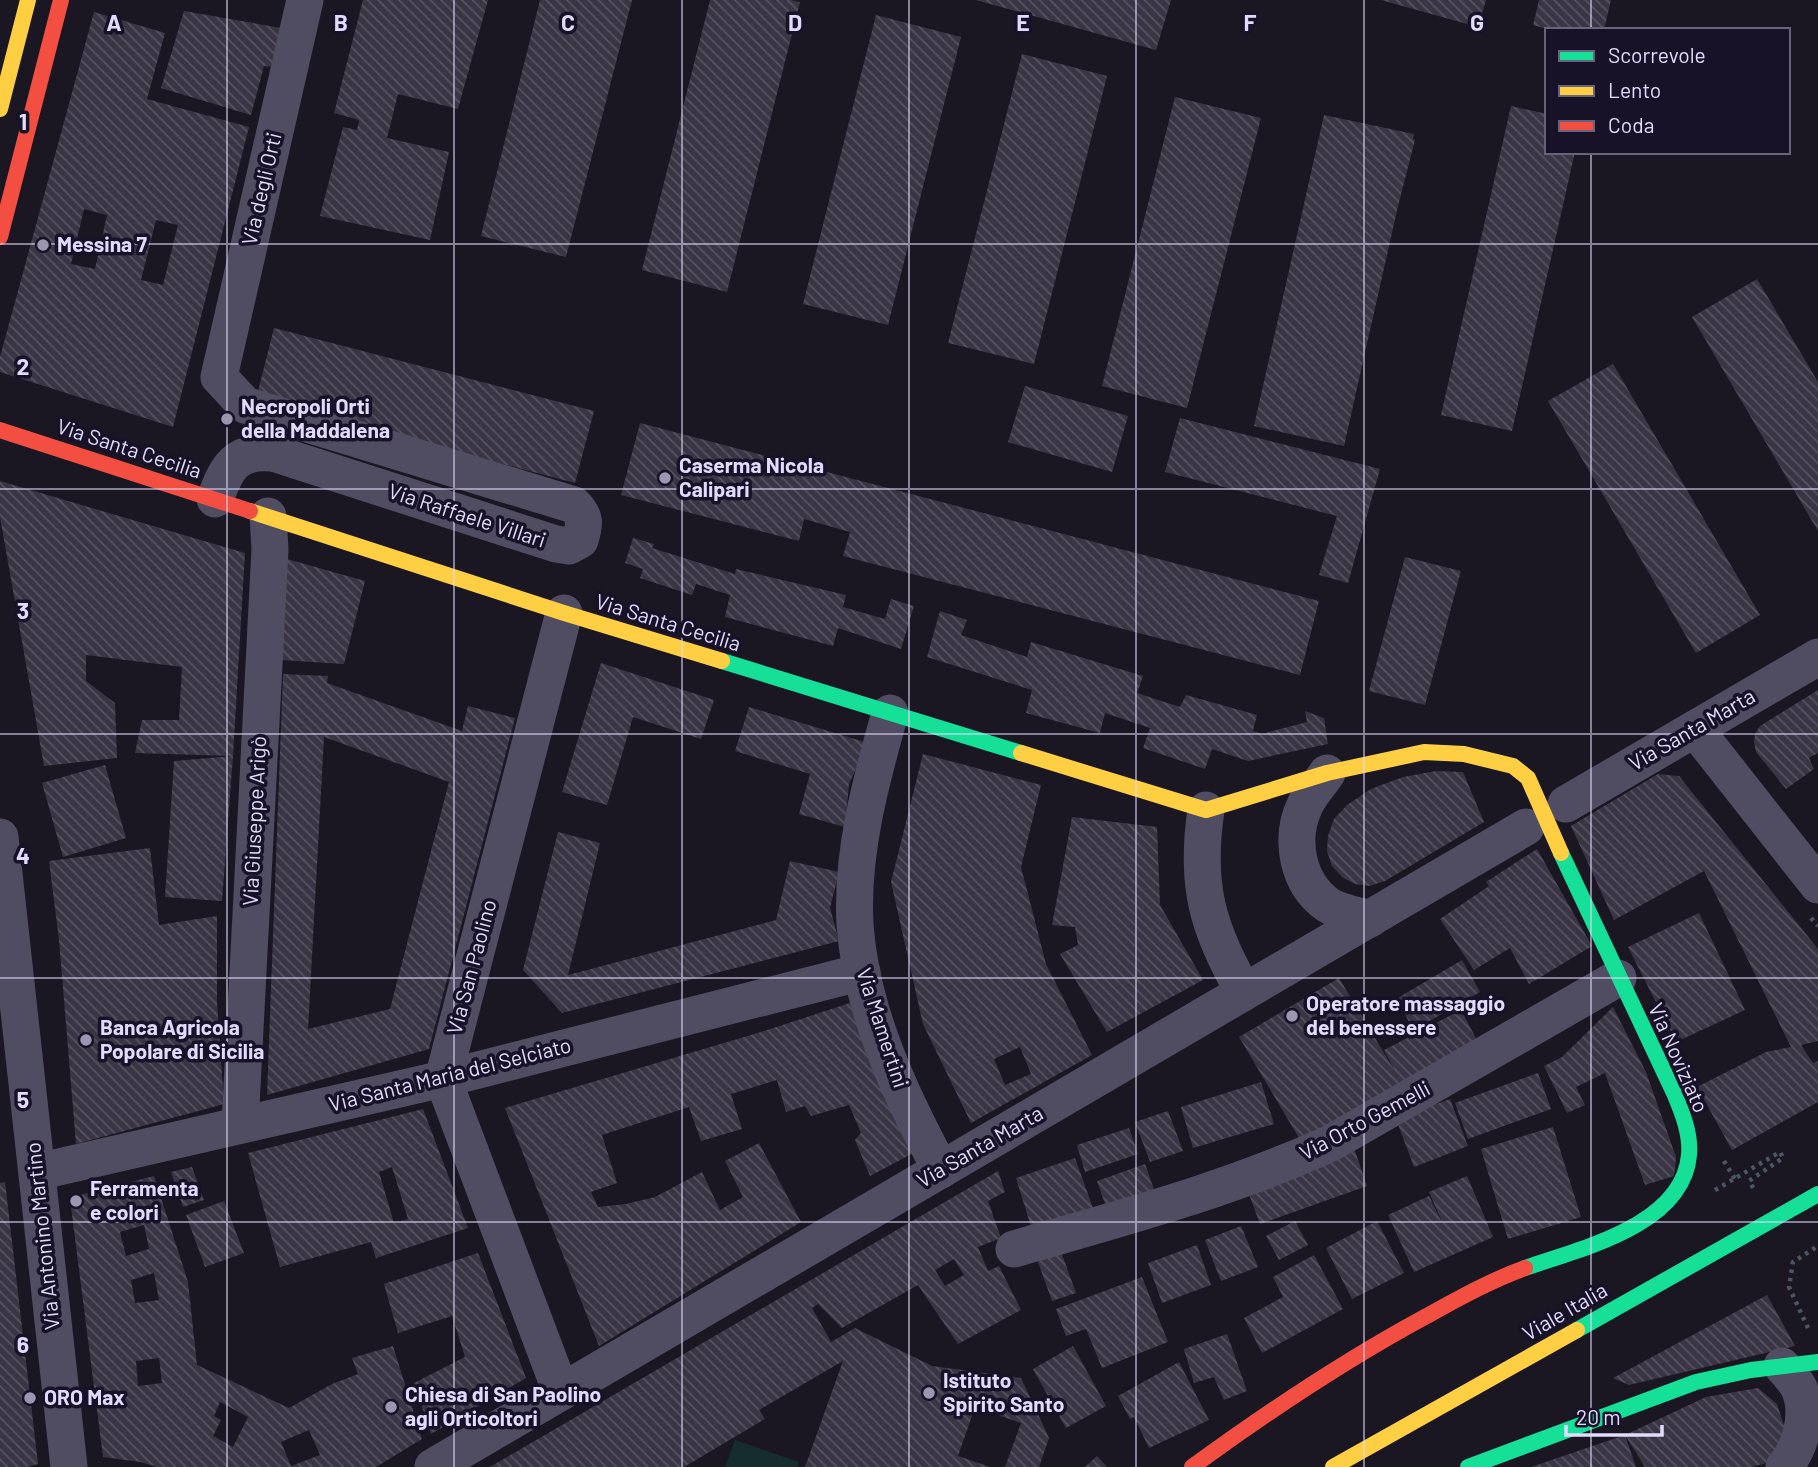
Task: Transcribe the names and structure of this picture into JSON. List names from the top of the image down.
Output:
{
  "streets": {
    "street": [
      "Via degli Orti",
      "Via Santa Cecilia",
      "Via Raffaele Villari",
      "Via Santa Marta",
      "Via Giuseppe Arigò",
      "Via San Paolino",
      "Via Mamertini",
      "Via Noviziato",
      "Via Santa Maria del Selciato",
      "Via Orto Gemelli",
      "Via Antonino Martino",
      "Viale Italia"
    ]
  },
  "crossings": [
    ["Via degli Orti", "Via Raffaele Villari"],
    ["Via Santa Cecilia", "Via Raffaele Villari"],
    ["Via Santa Cecilia", "Via Giuseppe Arigò"],
    ["Via Santa Cecilia", "Via San Paolino"],
    ["Via Santa Cecilia", "Via Mamertini"],
    ["Via Santa Marta", "Via Mamertini"],
    ["Via Giuseppe Arigò", "Via Santa Maria del Selciato"],
    ["Via San Paolino", "Via Santa Maria del Selciato"],
    ["Via Mamertini", "Via Santa Maria del Selciato"],
    ["Via Noviziato", "Via Orto Gemelli"],
    ["Via Santa Maria del Selciato", "Via Antonino Martino"]
  ],
  "places": [
    "Messina 7",
    "Necropoli Orti della Maddalena",
    "Caserma Nicola Calipari",
    "Operatore massaggio del benessere",
    "Banca Agricola Popolare di Sicilia",
    "Ferramenta e colori",
    "Istituto Spirito Santo",
    "ORO Max",
    "Chiesa di San Paolino agli Orticoltori"
  ],
  "legend": ["Scorrevole", "Lento", "Coda"],
  "scale_bar": "20 m",
  "grid": {
    "columns": [
      "A",
      "B",
      "C",
      "D",
      "E",
      "F",
      "G"
    ],
    "rows": [
      "1",
      "2",
      "3",
      "4",
      "5",
      "6"
    ]
  }
}
